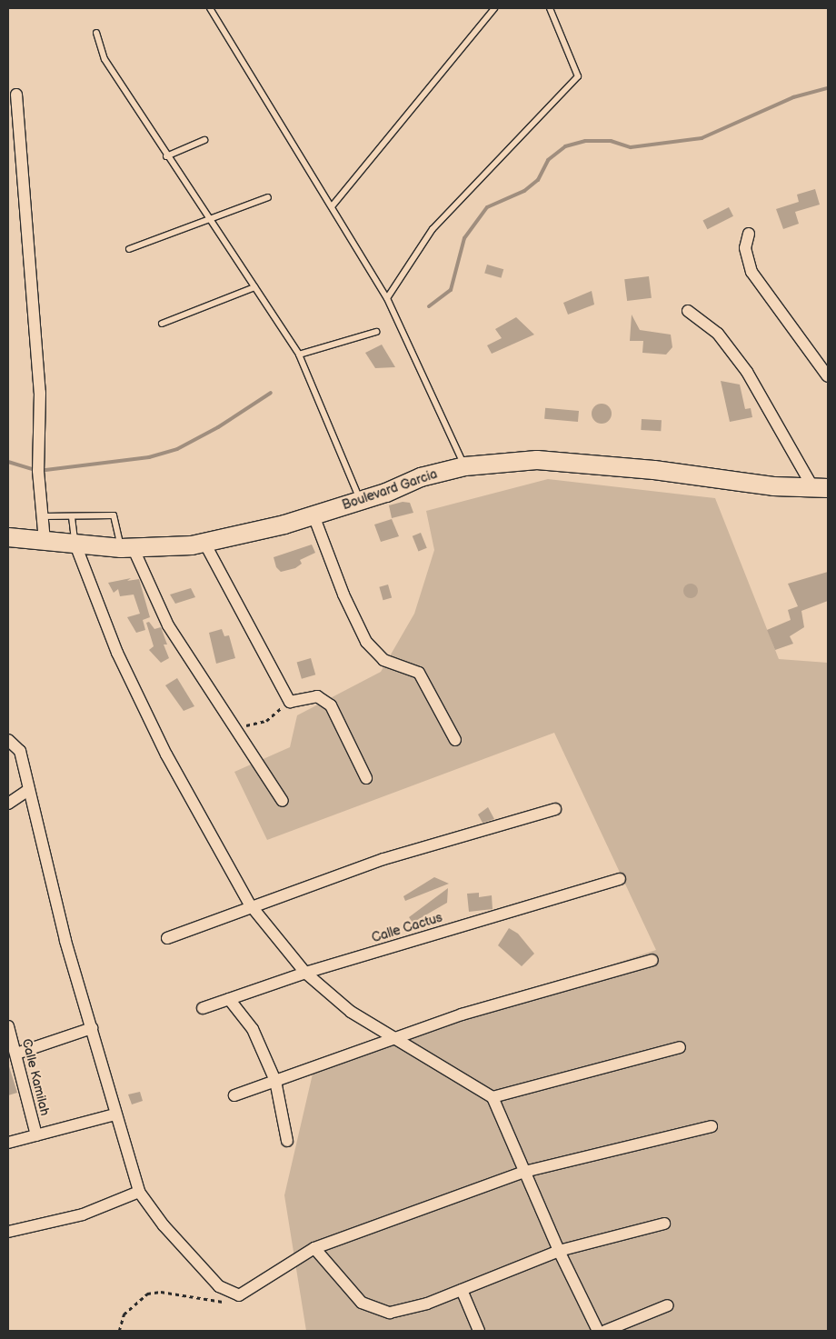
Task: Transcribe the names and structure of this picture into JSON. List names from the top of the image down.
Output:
{
  "streets": {
    "main road": ["Boulevard Garcia"],
    "street": ["Calle Cactus", "Calle Kamilah"]
  }
}
